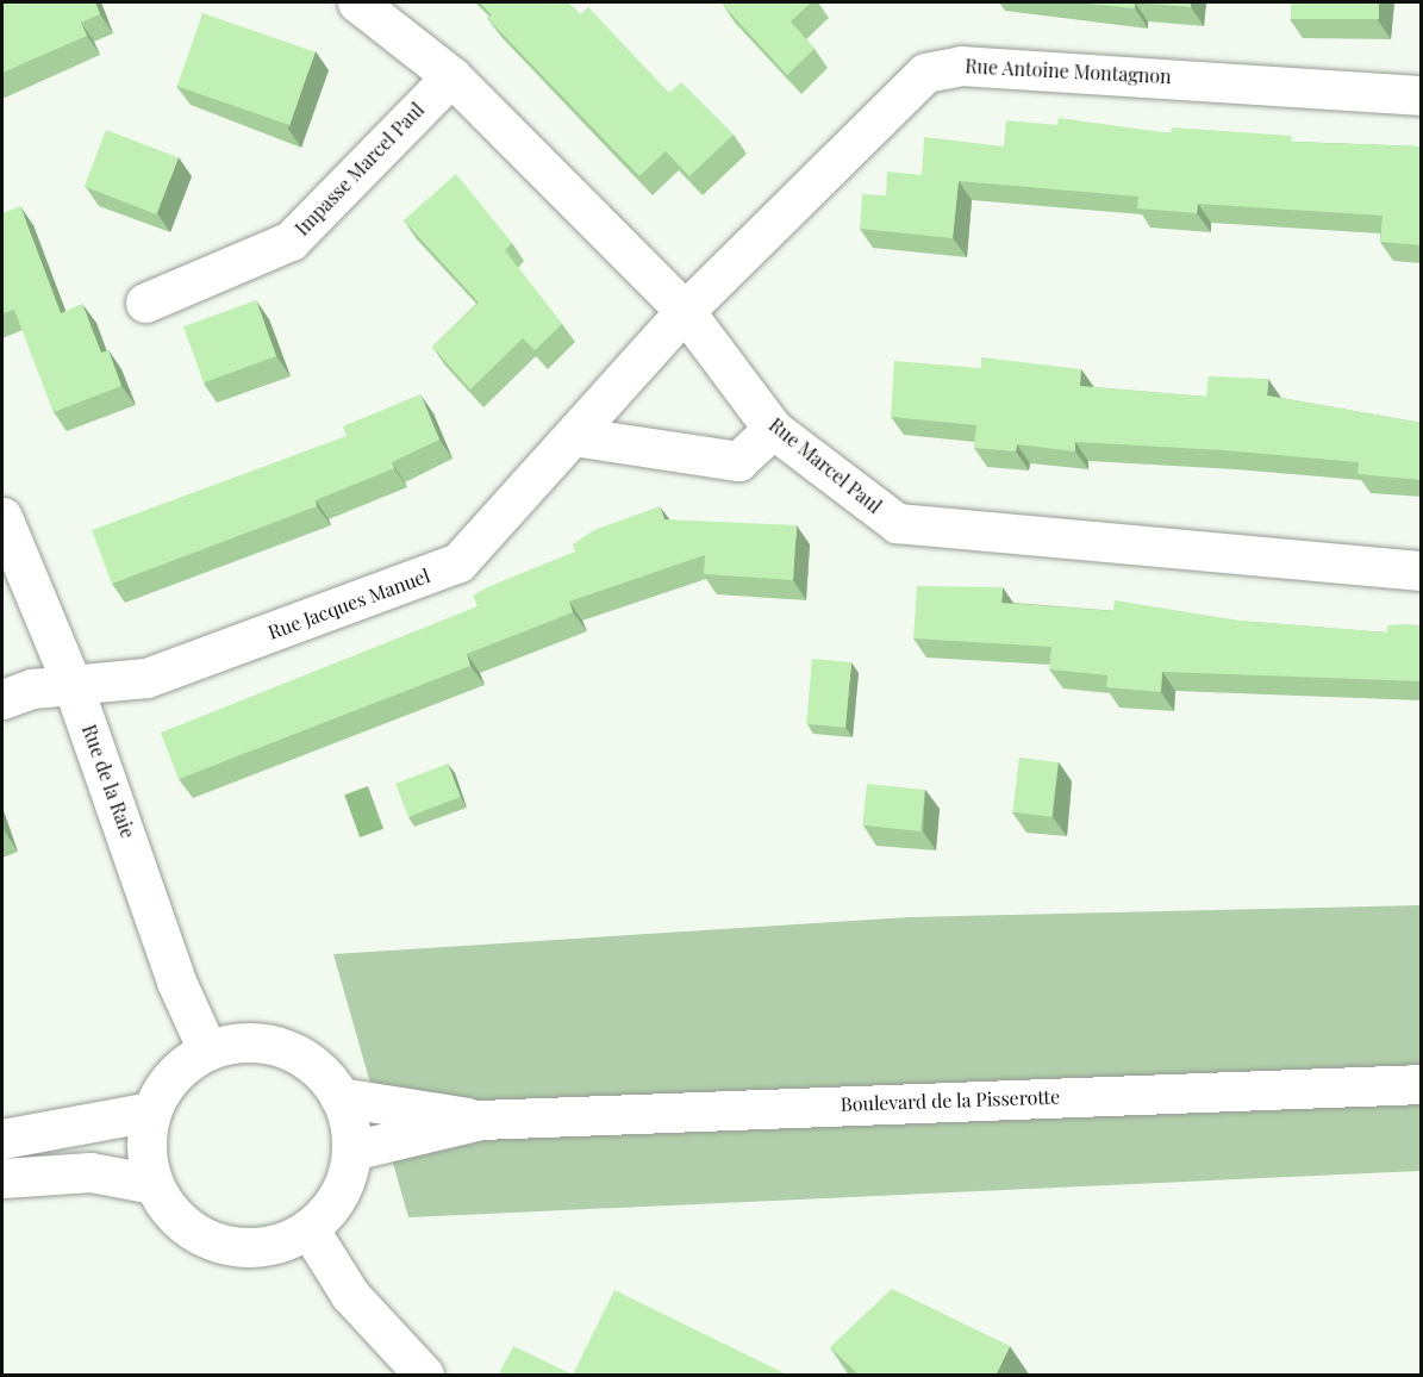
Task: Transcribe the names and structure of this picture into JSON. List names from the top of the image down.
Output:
{
  "streets": {
    "street": [
      "Rue Antoine Montagnon",
      "Impasse Marcel Paul",
      "Rue Marcel Paul",
      "Rue Jacques Manuel",
      "Rue de la Raie",
      "Boulevard de la Pisserotte"
    ]
  },
  "crossings": [
    ["Rue Antoine Montagnon", "Rue Marcel Paul"],
    ["Rue Antoine Montagnon", "Rue Jacques Manuel"],
    ["Impasse Marcel Paul", "Rue Marcel Paul"],
    ["Rue Marcel Paul", "Rue Jacques Manuel"],
    ["Rue Jacques Manuel", "Rue de la Raie"],
    ["Rue de la Raie", "Boulevard de la Pisserotte"]
  ]
}
